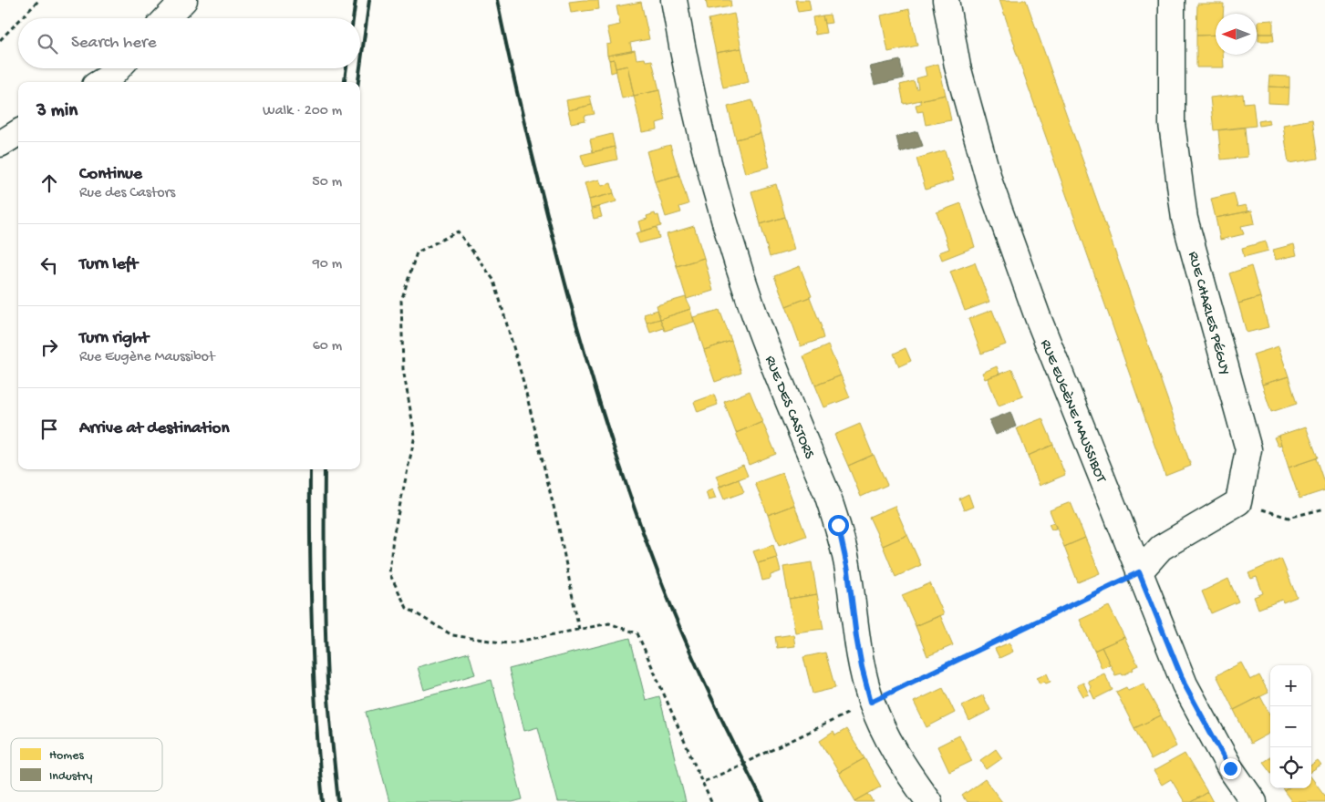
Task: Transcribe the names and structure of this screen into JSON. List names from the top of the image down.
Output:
{
  "streets": {
    "street": ["RUE CHARLES PÉGUY", "RUE DES CASTORS", "RUE EUGÈNE MAUSSIBOT"]
  },
  "legend": ["Homes", "Industry"],
  "north": "left",
  "page": {
    "search": "Search here",
    "heading": ["3 min", "Walk · 200 m"],
    "list": [
      ["Continue", "Rue des Castors", "50 m"],
      ["Turn left", "90 m"],
      ["Turn right", "Rue Eugène Maussibot", "60 m"],
      "Arrive at destination"
    ],
    "map_buttons": ["+", "−"]
  }
}
